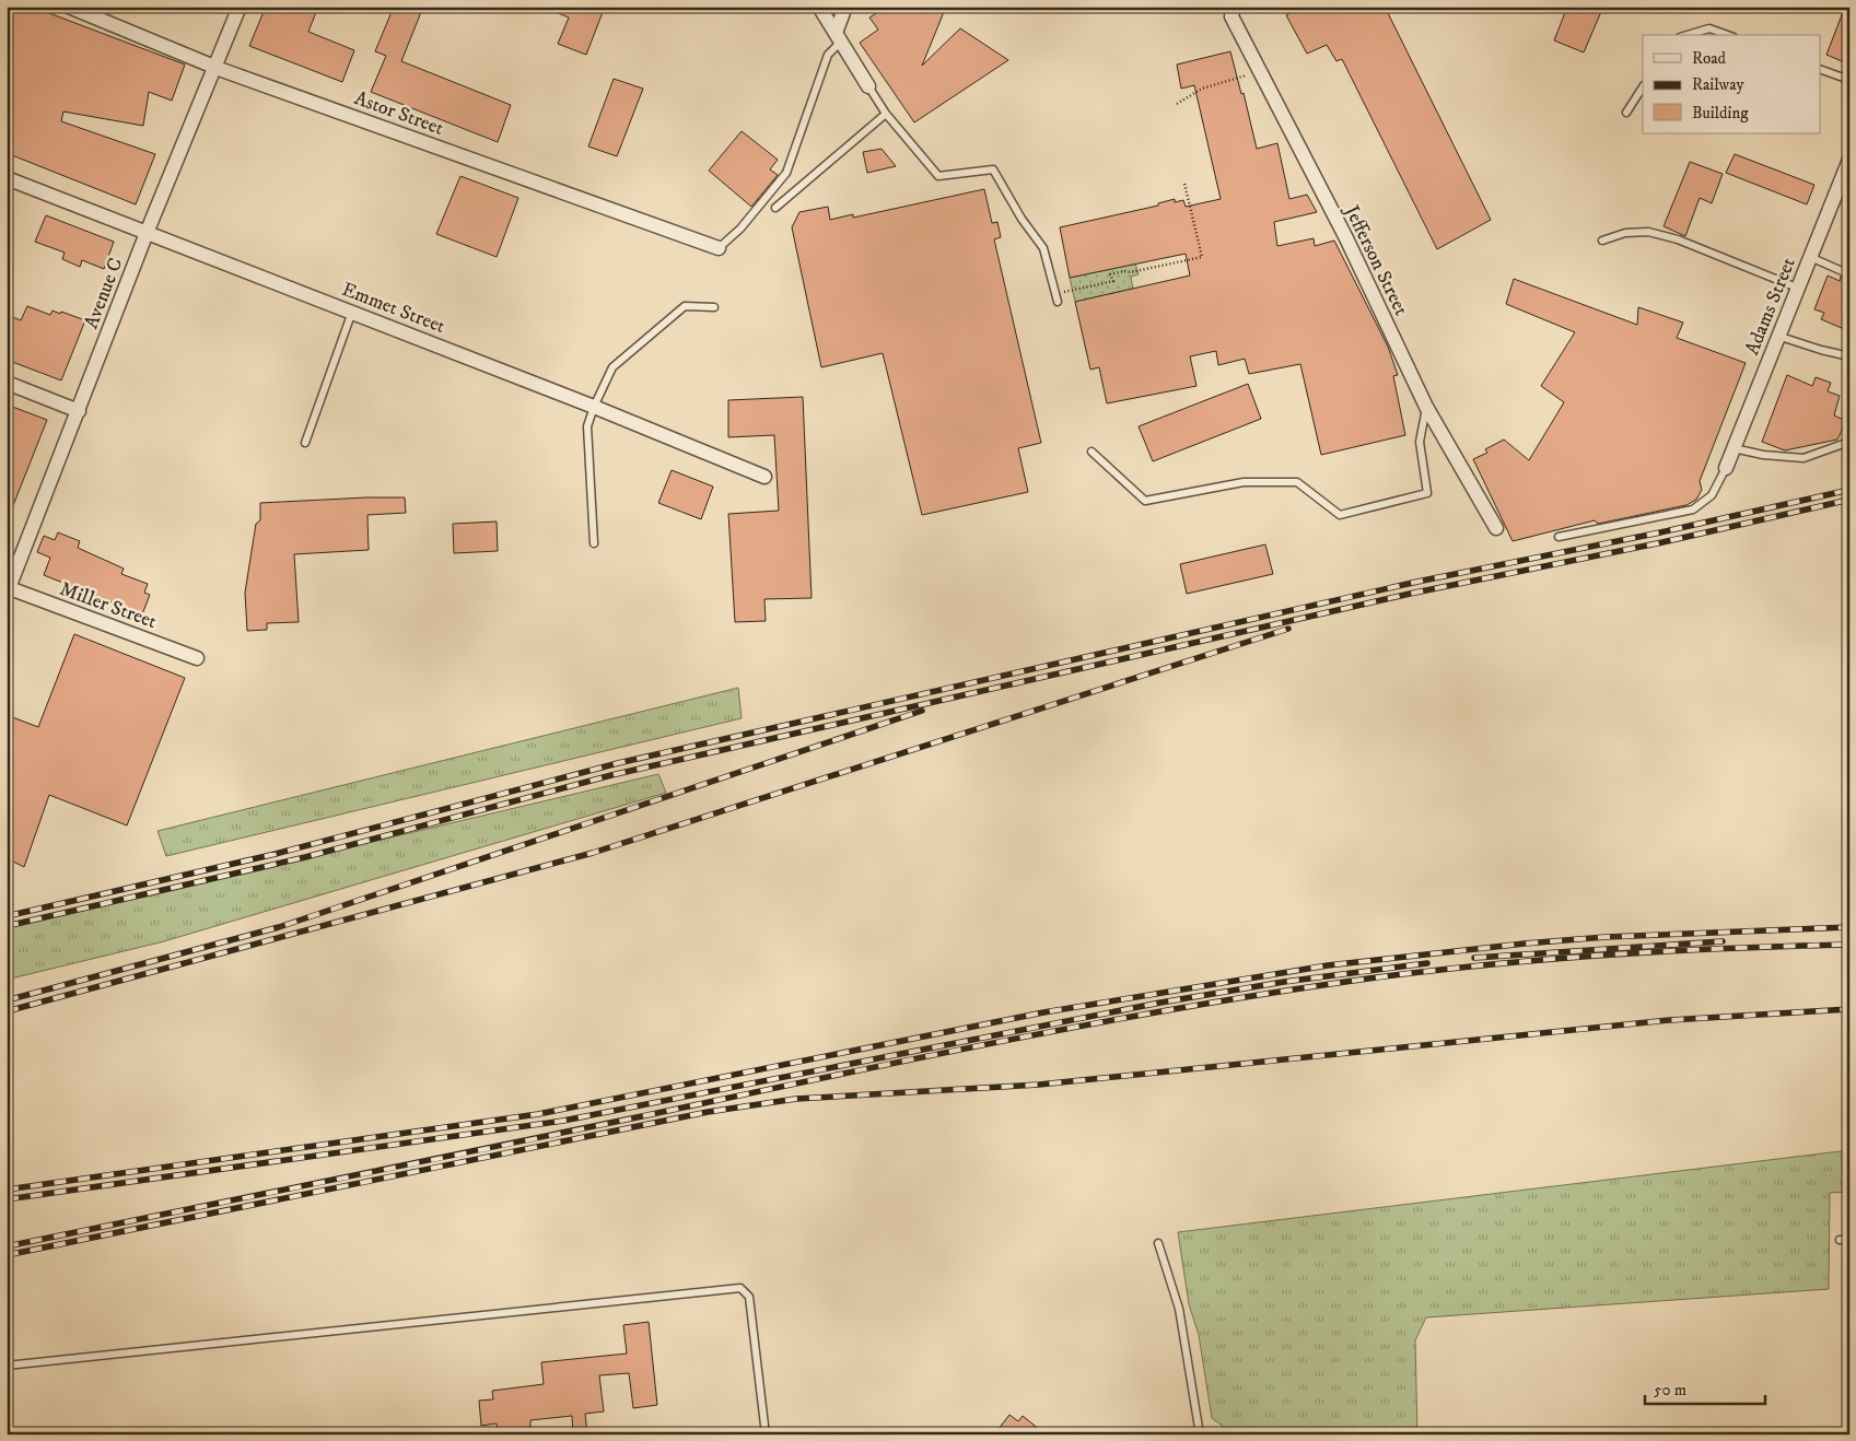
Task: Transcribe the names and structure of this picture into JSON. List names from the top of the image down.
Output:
{
  "streets": {
    "street": [
      "Astor Street",
      "Jefferson Street",
      "Avenue C",
      "Adams Street",
      "Emmet Street",
      "Miller Street"
    ]
  },
  "crossings": [
    ["Astor Street", "Avenue C"],
    ["Avenue C", "Emmet Street"],
    ["Avenue C", "Miller Street"]
  ],
  "legend": ["Road", "Railway", "Building"],
  "scale_bar": "50 m"
}
